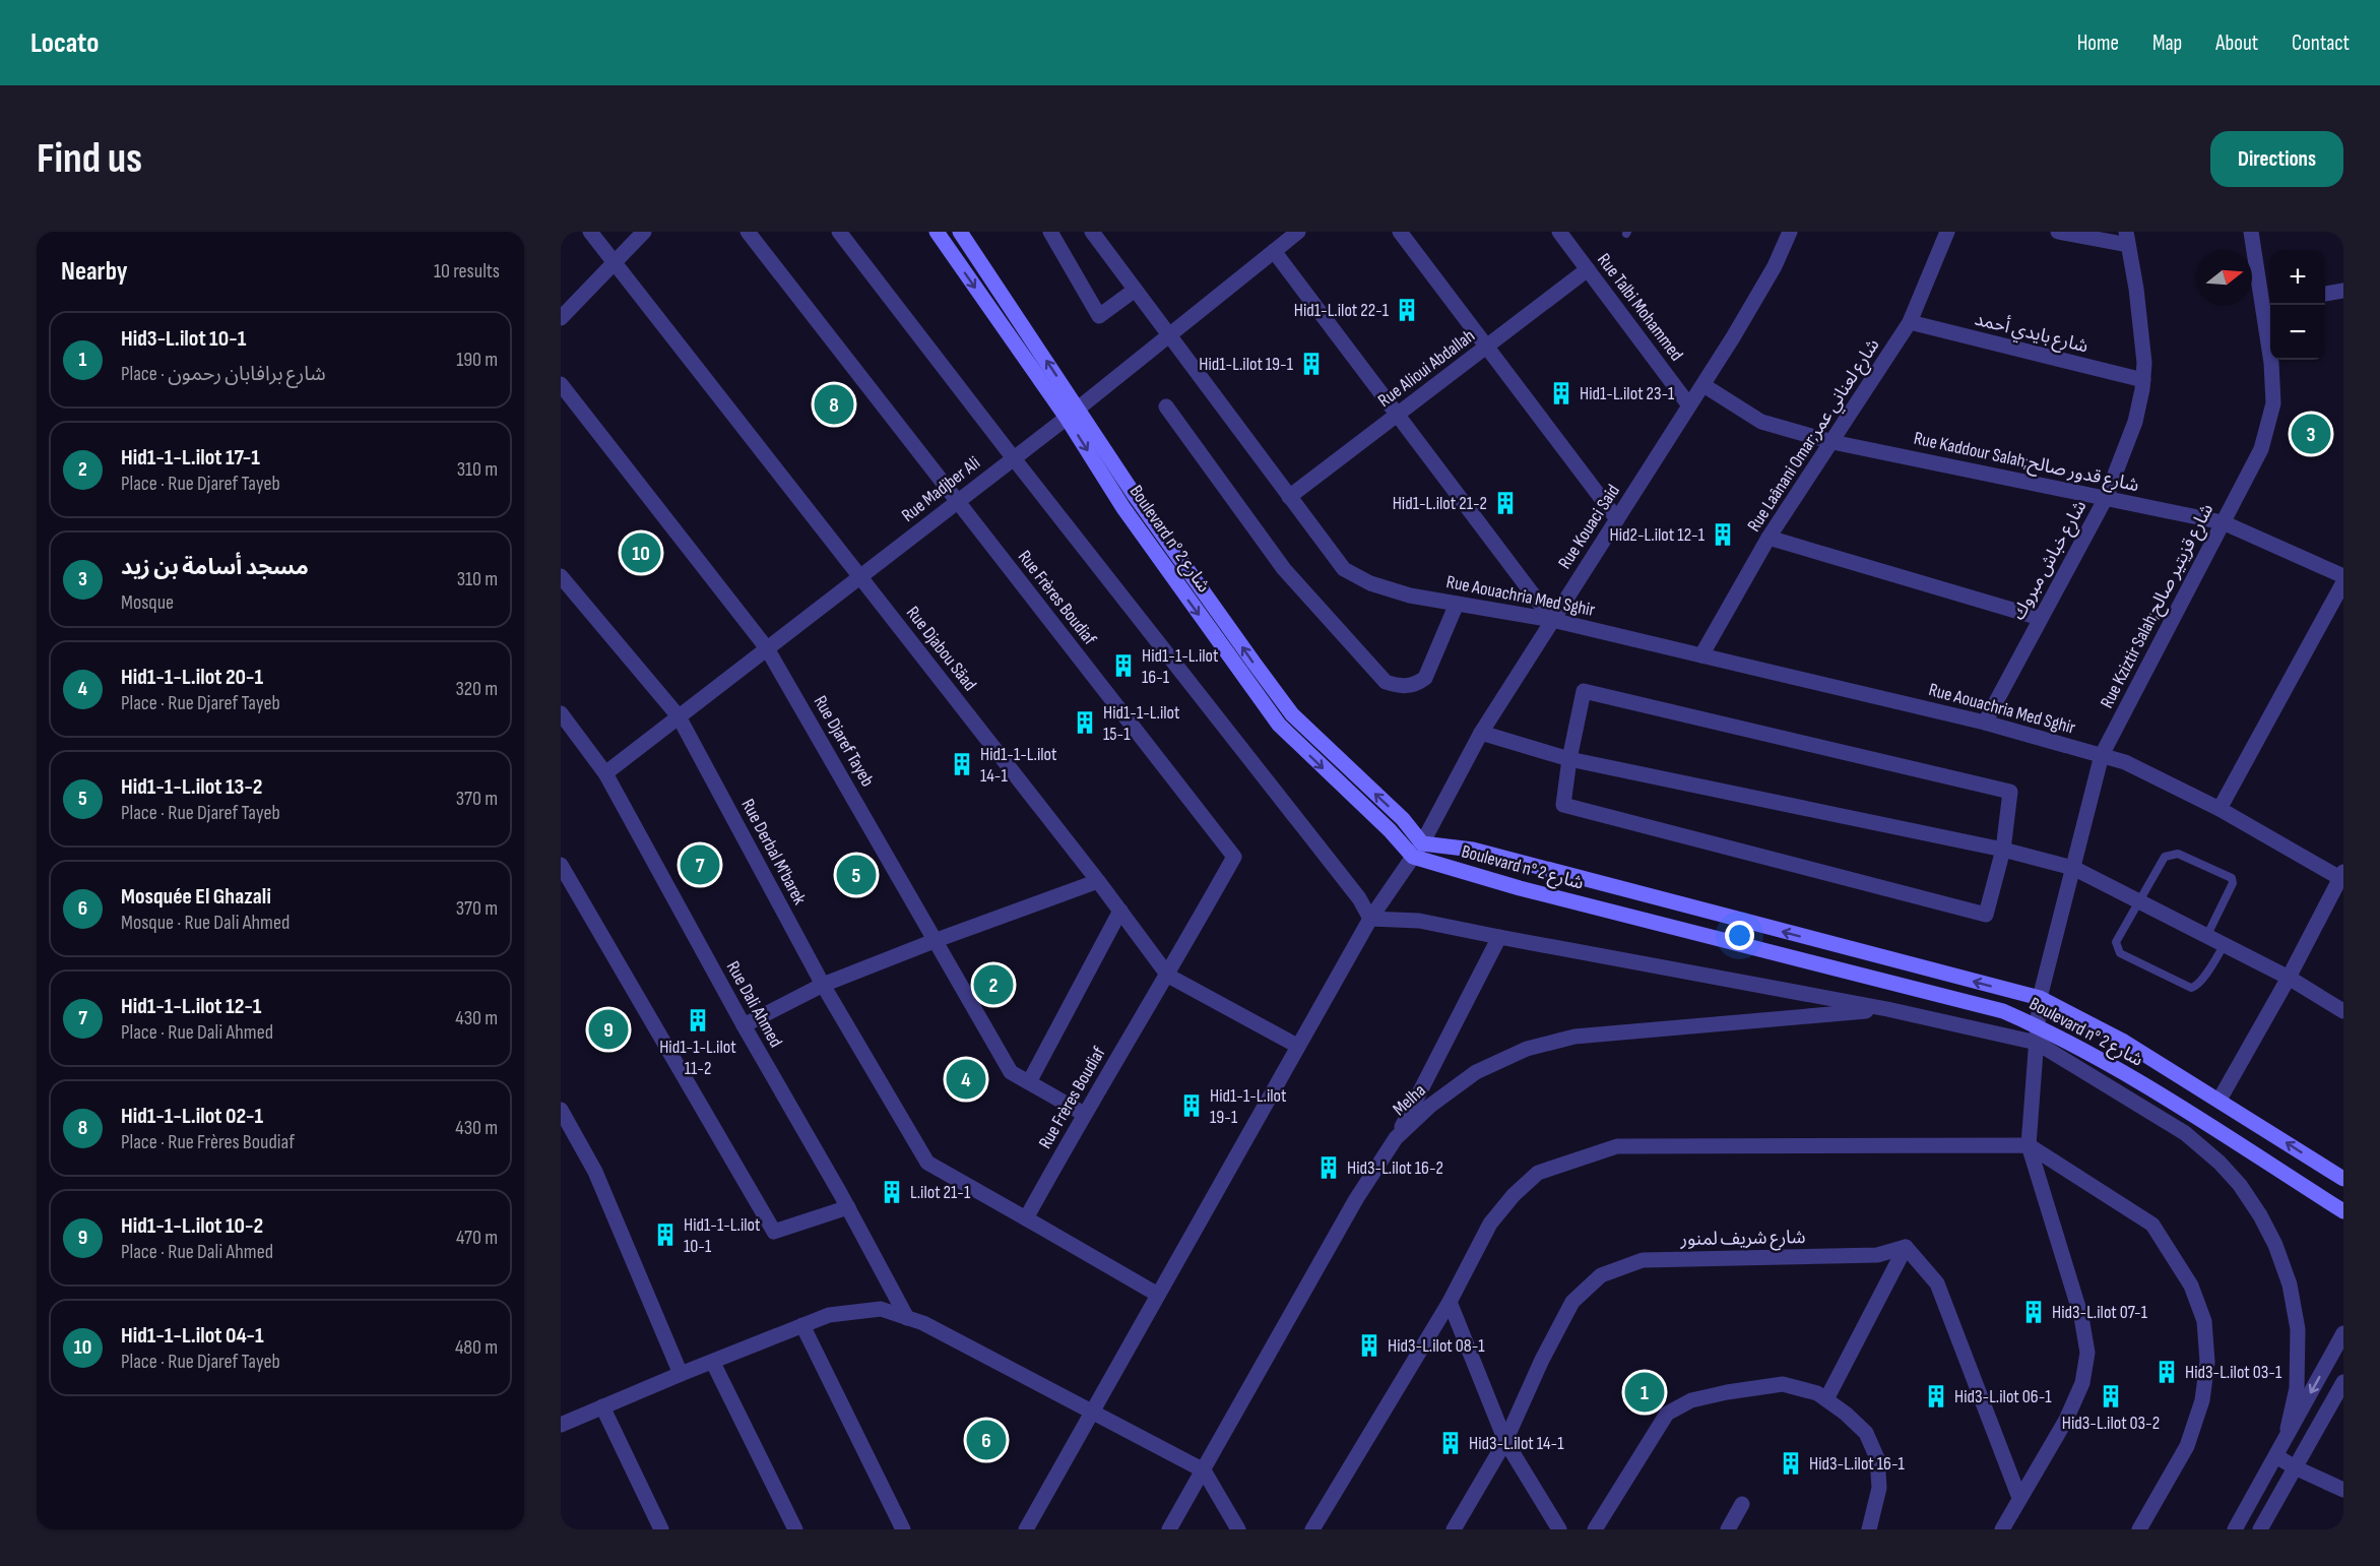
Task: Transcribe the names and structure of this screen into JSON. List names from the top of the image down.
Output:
{
  "streets": {
    "main road": ["Boulevard n° شارع 2"],
    "street": [
      "Rue Talbi Mohammed",
      "شارع بايدي أحمد",
      "Rue Alioui Abdallah",
      "Rue Laânani Omar;شارع لعناني عمر",
      "Rue Kaddour Salah;شارع قدور صالح",
      "Rue Madjber Ali",
      "Rue Kouaci Said",
      "شارع خباش مبروك",
      "Rue Aouachria Med Sghir",
      "Rue Frères Boudiaf",
      "Rue Kziztir Salah;شارع قزيتير صالح",
      "Rue Djabou Säad",
      "Rue Djaref Tayeb",
      "Rue Derbal M'barek",
      "Rue Dali Ahmed",
      "Melha",
      "شارع شريف لمنور"
    ]
  },
  "crossings": [
    ["Rue Talbi Mohammed", "Rue Alioui Abdallah"],
    ["Rue Talbi Mohammed", "Rue Kouaci Said"],
    ["شارع بايدي أحمد", "Rue Laânani Omar;شارع لعناني عمر"],
    ["شارع بايدي أحمد", "شارع خباش مبروك"],
    ["Rue Alioui Abdallah", "Rue Aouachria Med Sghir"],
    ["Rue Laânani Omar;شارع لعناني عمر", "Rue Kaddour Salah;شارع قدور صالح"],
    ["Rue Laânani Omar;شارع لعناني عمر", "Rue Aouachria Med Sghir"],
    ["Rue Kaddour Salah;شارع قدور صالح", "Rue Kouaci Said"],
    ["Rue Kaddour Salah;شارع قدور صالح", "شارع خباش مبروك"],
    ["Rue Kaddour Salah;شارع قدور صالح", "Rue Kziztir Salah;شارع قزيتير صالح"],
    ["Rue Madjber Ali", "Boulevard n° شارع 2"],
    ["Rue Madjber Ali", "Rue Aouachria Med Sghir"],
    ["Rue Madjber Ali", "Rue Frères Boudiaf"],
    ["Rue Madjber Ali", "Rue Djabou Säad"],
    ["Rue Madjber Ali", "Rue Djaref Tayeb"],
    ["Rue Madjber Ali", "Rue Derbal M'barek"],
    ["Rue Madjber Ali", "Rue Dali Ahmed"],
    ["Rue Kouaci Said", "Boulevard n° شارع 2"],
    ["Rue Kouaci Said", "Rue Aouachria Med Sghir"],
    ["Rue Kouaci Said", "Rue Djabou Säad"],
    ["Boulevard n° شارع 2", "Rue Kziztir Salah;شارع قزيتير صالح"],
    ["شارع خباش مبروك", "Rue Aouachria Med Sghir"],
    ["Rue Aouachria Med Sghir", "Rue Kziztir Salah;شارع قزيتير صالح"],
    ["Rue Frères Boudiaf", "Rue Djabou Säad"],
    ["Rue Frères Boudiaf", "Rue Djaref Tayeb"],
    ["Rue Frères Boudiaf", "Rue Derbal M'barek"]
  ],
  "places": {
    "building": [
      "Hid1-L.ilot 22-1",
      "Hid1-L.ilot 19-1",
      "Hid1-L.ilot 23-1",
      "Hid1-L.ilot 21-2",
      "Hid2-L.ilot 12-1",
      "Hid1-1-L.ilot 16-1",
      "Hid1-1-L.ilot 15-1",
      "Hid1-1-L.ilot 14-1",
      "Hid1-1-L.ilot 11-2",
      "Hid1-1-L.ilot 19-1",
      "Hid3-L.ilot 16-2",
      "L.ilot 21-1",
      "Hid1-1-L.ilot 10-1",
      "Hid3-L.ilot 07-1",
      "Hid3-L.ilot 08-1",
      "Hid3-L.ilot 03-1",
      "Hid3-L.ilot 06-1",
      "Hid3-L.ilot 03-2",
      "Hid3-L.ilot 14-1",
      "Hid3-L.ilot 16-1"
    ]
  },
  "north": "right",
  "page": {
    "header": "Locato",
    "nav": [
      "Home",
      "Map",
      "About",
      "Contact"
    ],
    "buttons": "Directions",
    "title": "Find us",
    "heading": ["Nearby", "10 results"],
    "map_buttons": ["+", "−"],
    "list": [
      {
        "mark": "1",
        "name": "Hid3-L.ilot 10-1",
        "note": "Place · شارع برافابان رحمون",
        "value": "190 m"
      },
      {
        "mark": "2",
        "name": "Hid1-1-L.ilot 17-1",
        "note": "Place · Rue Djaref Tayeb",
        "value": "310 m"
      },
      {
        "mark": "3",
        "name": "مسجد أسامة بن زيد",
        "note": "Mosque",
        "value": "310 m"
      },
      {
        "mark": "4",
        "name": "Hid1-1-L.ilot 20-1",
        "note": "Place · Rue Djaref Tayeb",
        "value": "320 m"
      },
      {
        "mark": "5",
        "name": "Hid1-1-L.ilot 13-2",
        "note": "Place · Rue Djaref Tayeb",
        "value": "370 m"
      },
      {
        "mark": "6",
        "name": "Mosquée El Ghazali",
        "note": "Mosque · Rue Dali Ahmed",
        "value": "370 m"
      },
      {
        "mark": "7",
        "name": "Hid1-1-L.ilot 12-1",
        "note": "Place · Rue Dali Ahmed",
        "value": "430 m"
      },
      {
        "mark": "8",
        "name": "Hid1-1-L.ilot 02-1",
        "note": "Place · Rue Frères Boudiaf",
        "value": "430 m"
      },
      {
        "mark": "9",
        "name": "Hid1-1-L.ilot 10-2",
        "note": "Place · Rue Dali Ahmed",
        "value": "470 m"
      },
      {
        "mark": "10",
        "name": "Hid1-1-L.ilot 04-1",
        "note": "Place · Rue Djaref Tayeb",
        "value": "480 m"
      }
    ],
    "pins": [
      "8",
      "3",
      "10",
      "7",
      "5",
      "2",
      "9",
      "4",
      "1",
      "6"
    ]
  }
}
